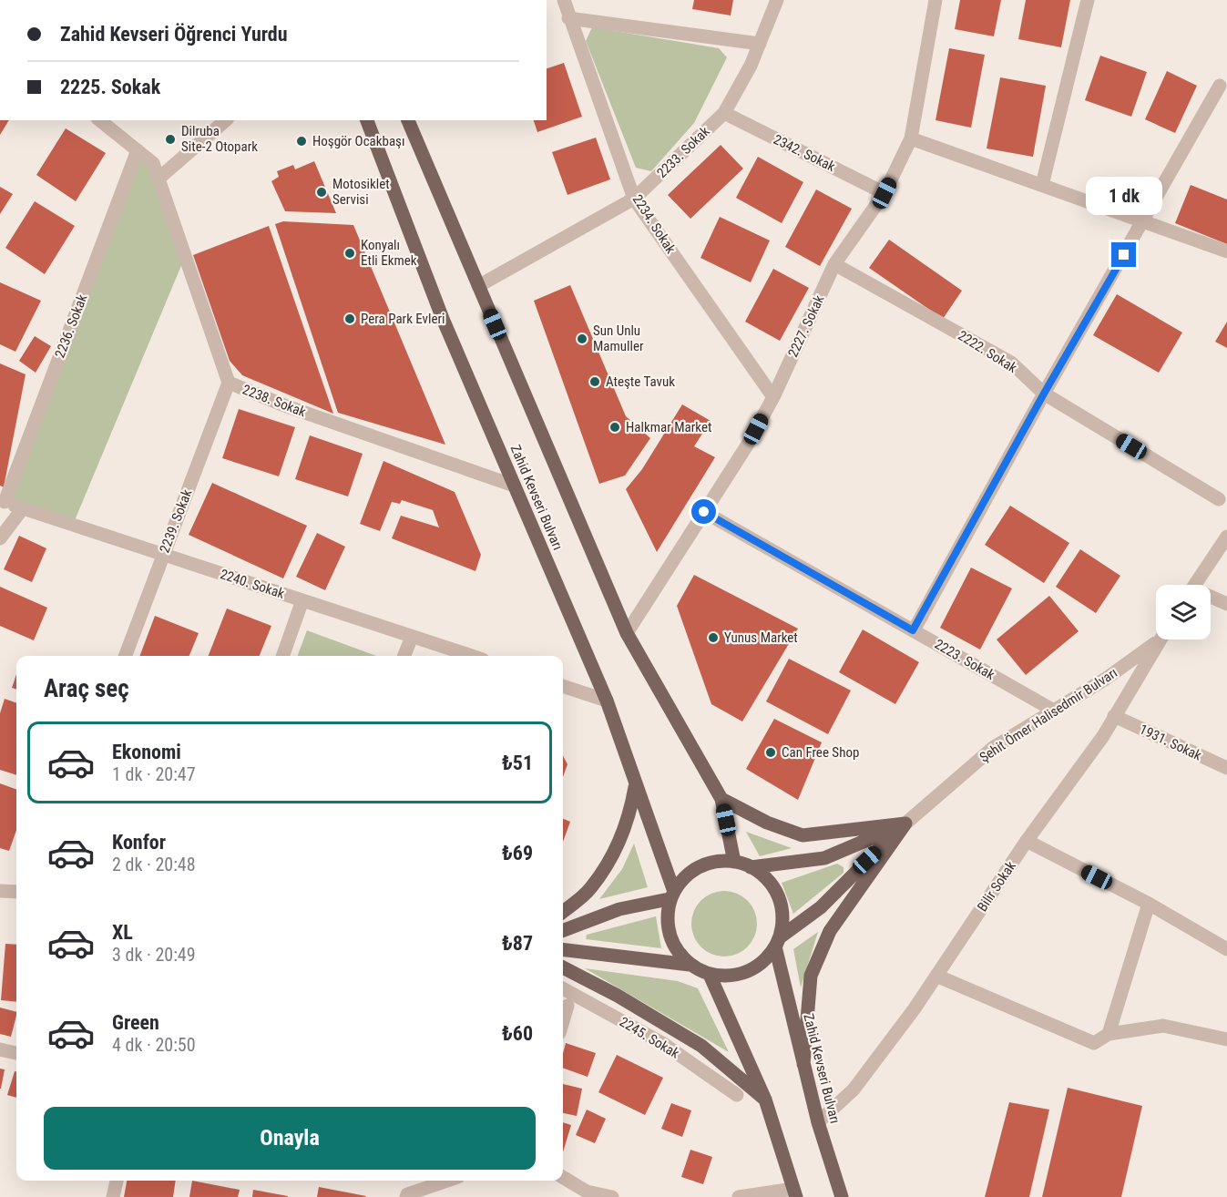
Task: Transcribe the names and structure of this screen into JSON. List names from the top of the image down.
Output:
{
  "streets": {
    "main road": ["Zahid Kevseri Bulvarı"],
    "street": [
      "2233. Sokak",
      "2342. Sokak",
      "2234. Sokak",
      "2236. Sokak",
      "2227. Sokak",
      "2222. Sokak",
      "2238. Sokak",
      "2239. Sokak",
      "2240. Sokak",
      "2223. Sokak",
      "Şehit Ömer Halisedmir Bulvarı",
      "1931. Sokak",
      "Bilir Sokak",
      "2245. Sokak"
    ]
  },
  "crossings": [
    ["2233. Sokak", "2342. Sokak"],
    ["2233. Sokak", "2234. Sokak"],
    ["2342. Sokak", "2227. Sokak"],
    ["2234. Sokak", "2227. Sokak"],
    ["2236. Sokak", "2238. Sokak"],
    ["2236. Sokak", "2240. Sokak"],
    ["2227. Sokak", "2222. Sokak"],
    ["2227. Sokak", "2223. Sokak"],
    ["2238. Sokak", "Zahid Kevseri Bulvarı"],
    ["2238. Sokak", "2239. Sokak"],
    ["Zahid Kevseri Bulvarı", "Bilir Sokak"],
    ["2239. Sokak", "2240. Sokak"],
    ["2223. Sokak", "Şehit Ömer Halisedmir Bulvarı"],
    ["1931. Sokak", "Bilir Sokak"]
  ],
  "places": [
    "Dilruba Site-2 Otopark",
    "Hoşgör Ocakbaşı",
    "Motosiklet Servisi",
    "Konyalı Etli Ekmek",
    "Pera Park Evleri",
    "Sun Unlu Mamuller",
    "Ateşte Tavuk",
    "Halkmar Market",
    "Yunus Market",
    "Can Free Shop"
  ],
  "page": {
    "banner": ["Zahid Kevseri Öğrenci Yurdu", "2225. Sokak"],
    "bubble": "1 dk",
    "heading": "Araç seç",
    "list": [
      {
        "name": "Ekonomi",
        "note": "1 dk · 20:47",
        "value": "₺51"
      },
      {
        "name": "Konfor",
        "note": "2 dk · 20:48",
        "value": "₺69"
      },
      {
        "name": "XL",
        "note": "3 dk · 20:49",
        "value": "₺87"
      },
      {
        "name": "Green",
        "note": "4 dk · 20:50",
        "value": "₺60"
      }
    ],
    "buttons": "Onayla"
  }
}
